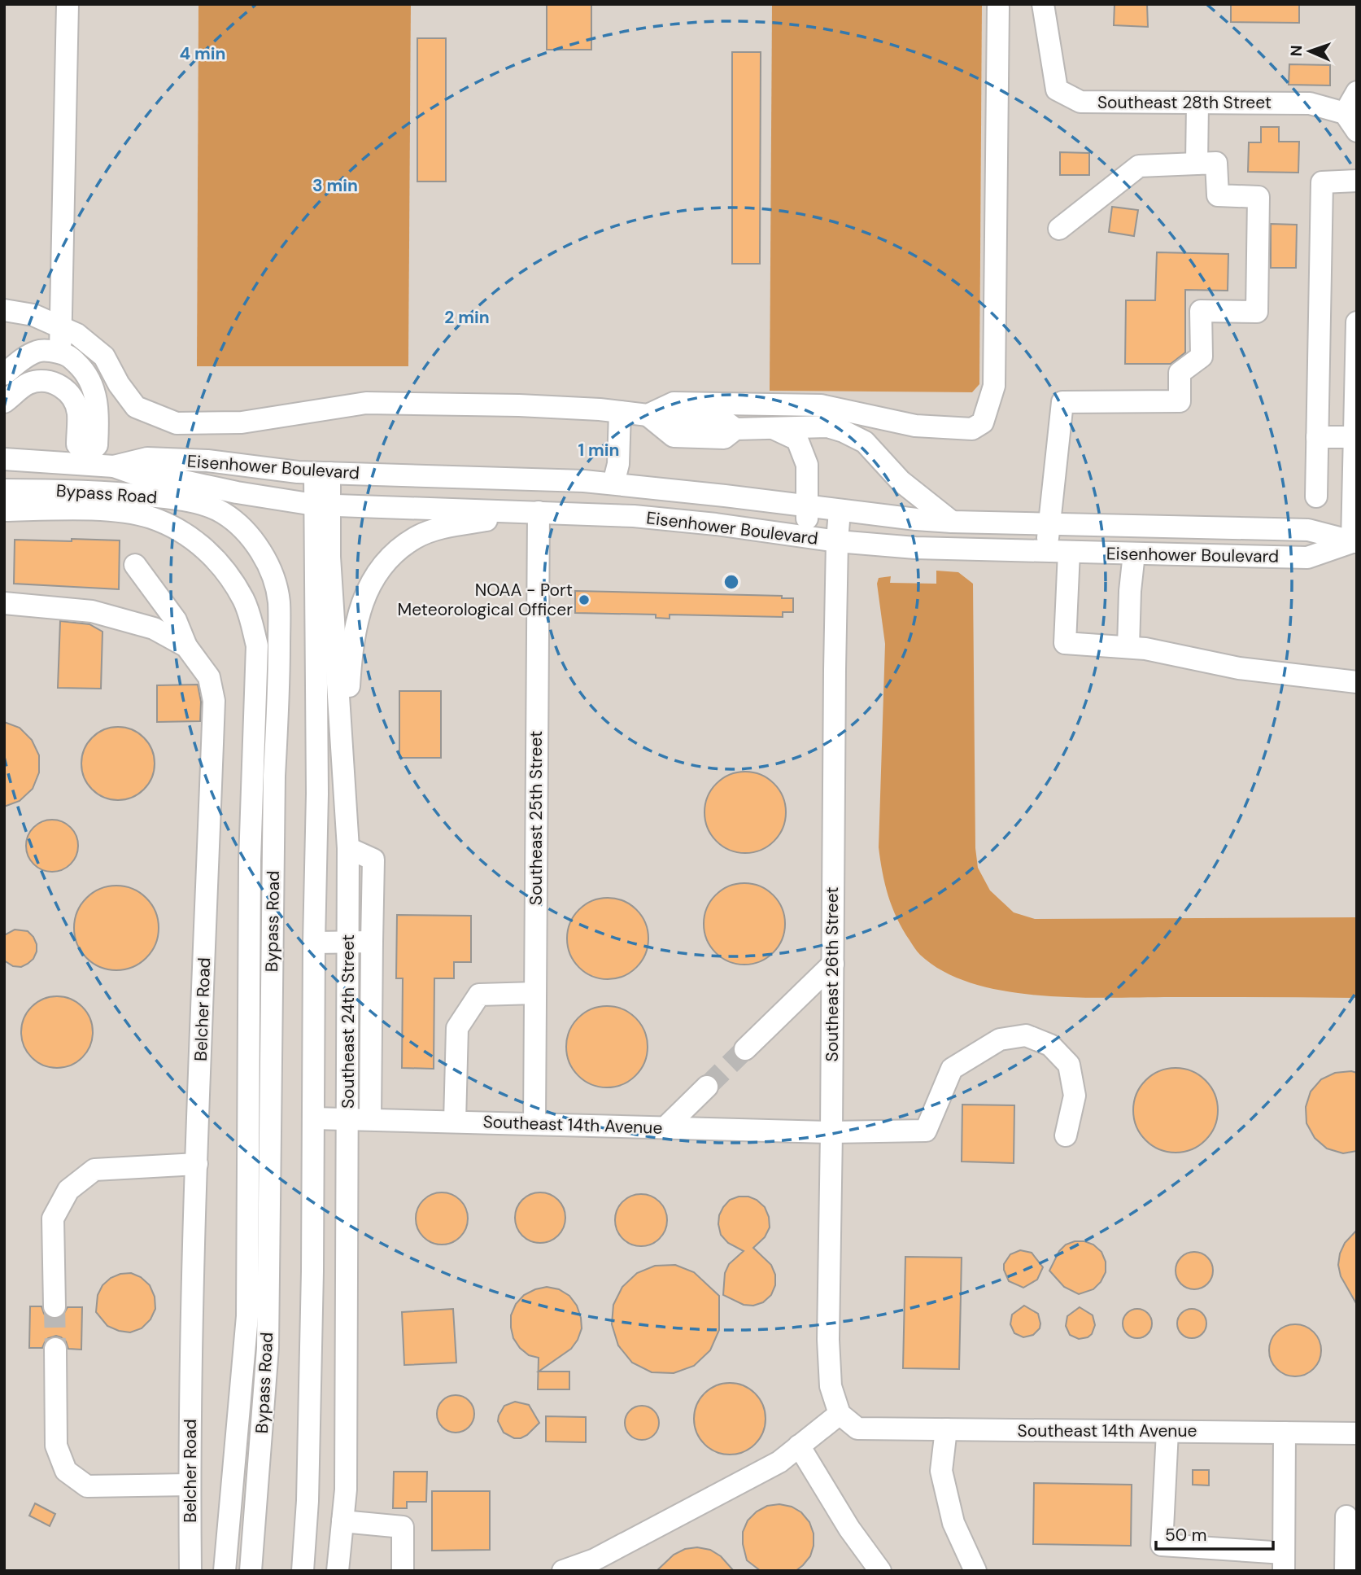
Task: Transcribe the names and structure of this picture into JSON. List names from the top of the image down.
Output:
{
  "streets": {
    "street": [
      "Southeast 28th Street",
      "Eisenhower Boulevard",
      "Bypass Road",
      "Southeast 25th Street",
      "Southeast 26th Street",
      "Belcher Road",
      "Southeast 24th Street",
      "Southeast 14th Avenue"
    ]
  },
  "crossings": [
    ["Eisenhower Boulevard", "Southeast 25th Street"],
    ["Eisenhower Boulevard", "Southeast 26th Street"],
    ["Eisenhower Boulevard", "Southeast 24th Street"],
    ["Southeast 25th Street", "Southeast 14th Avenue"],
    ["Southeast 26th Street", "Southeast 14th Avenue"],
    ["Southeast 24th Street", "Southeast 14th Avenue"]
  ],
  "places": ["NOAA - Port Meteorological Officer"],
  "scale_bar": "50 m",
  "north": "left",
  "rings": [
    "4 min",
    "3 min",
    "2 min",
    "1 min"
  ]
}
